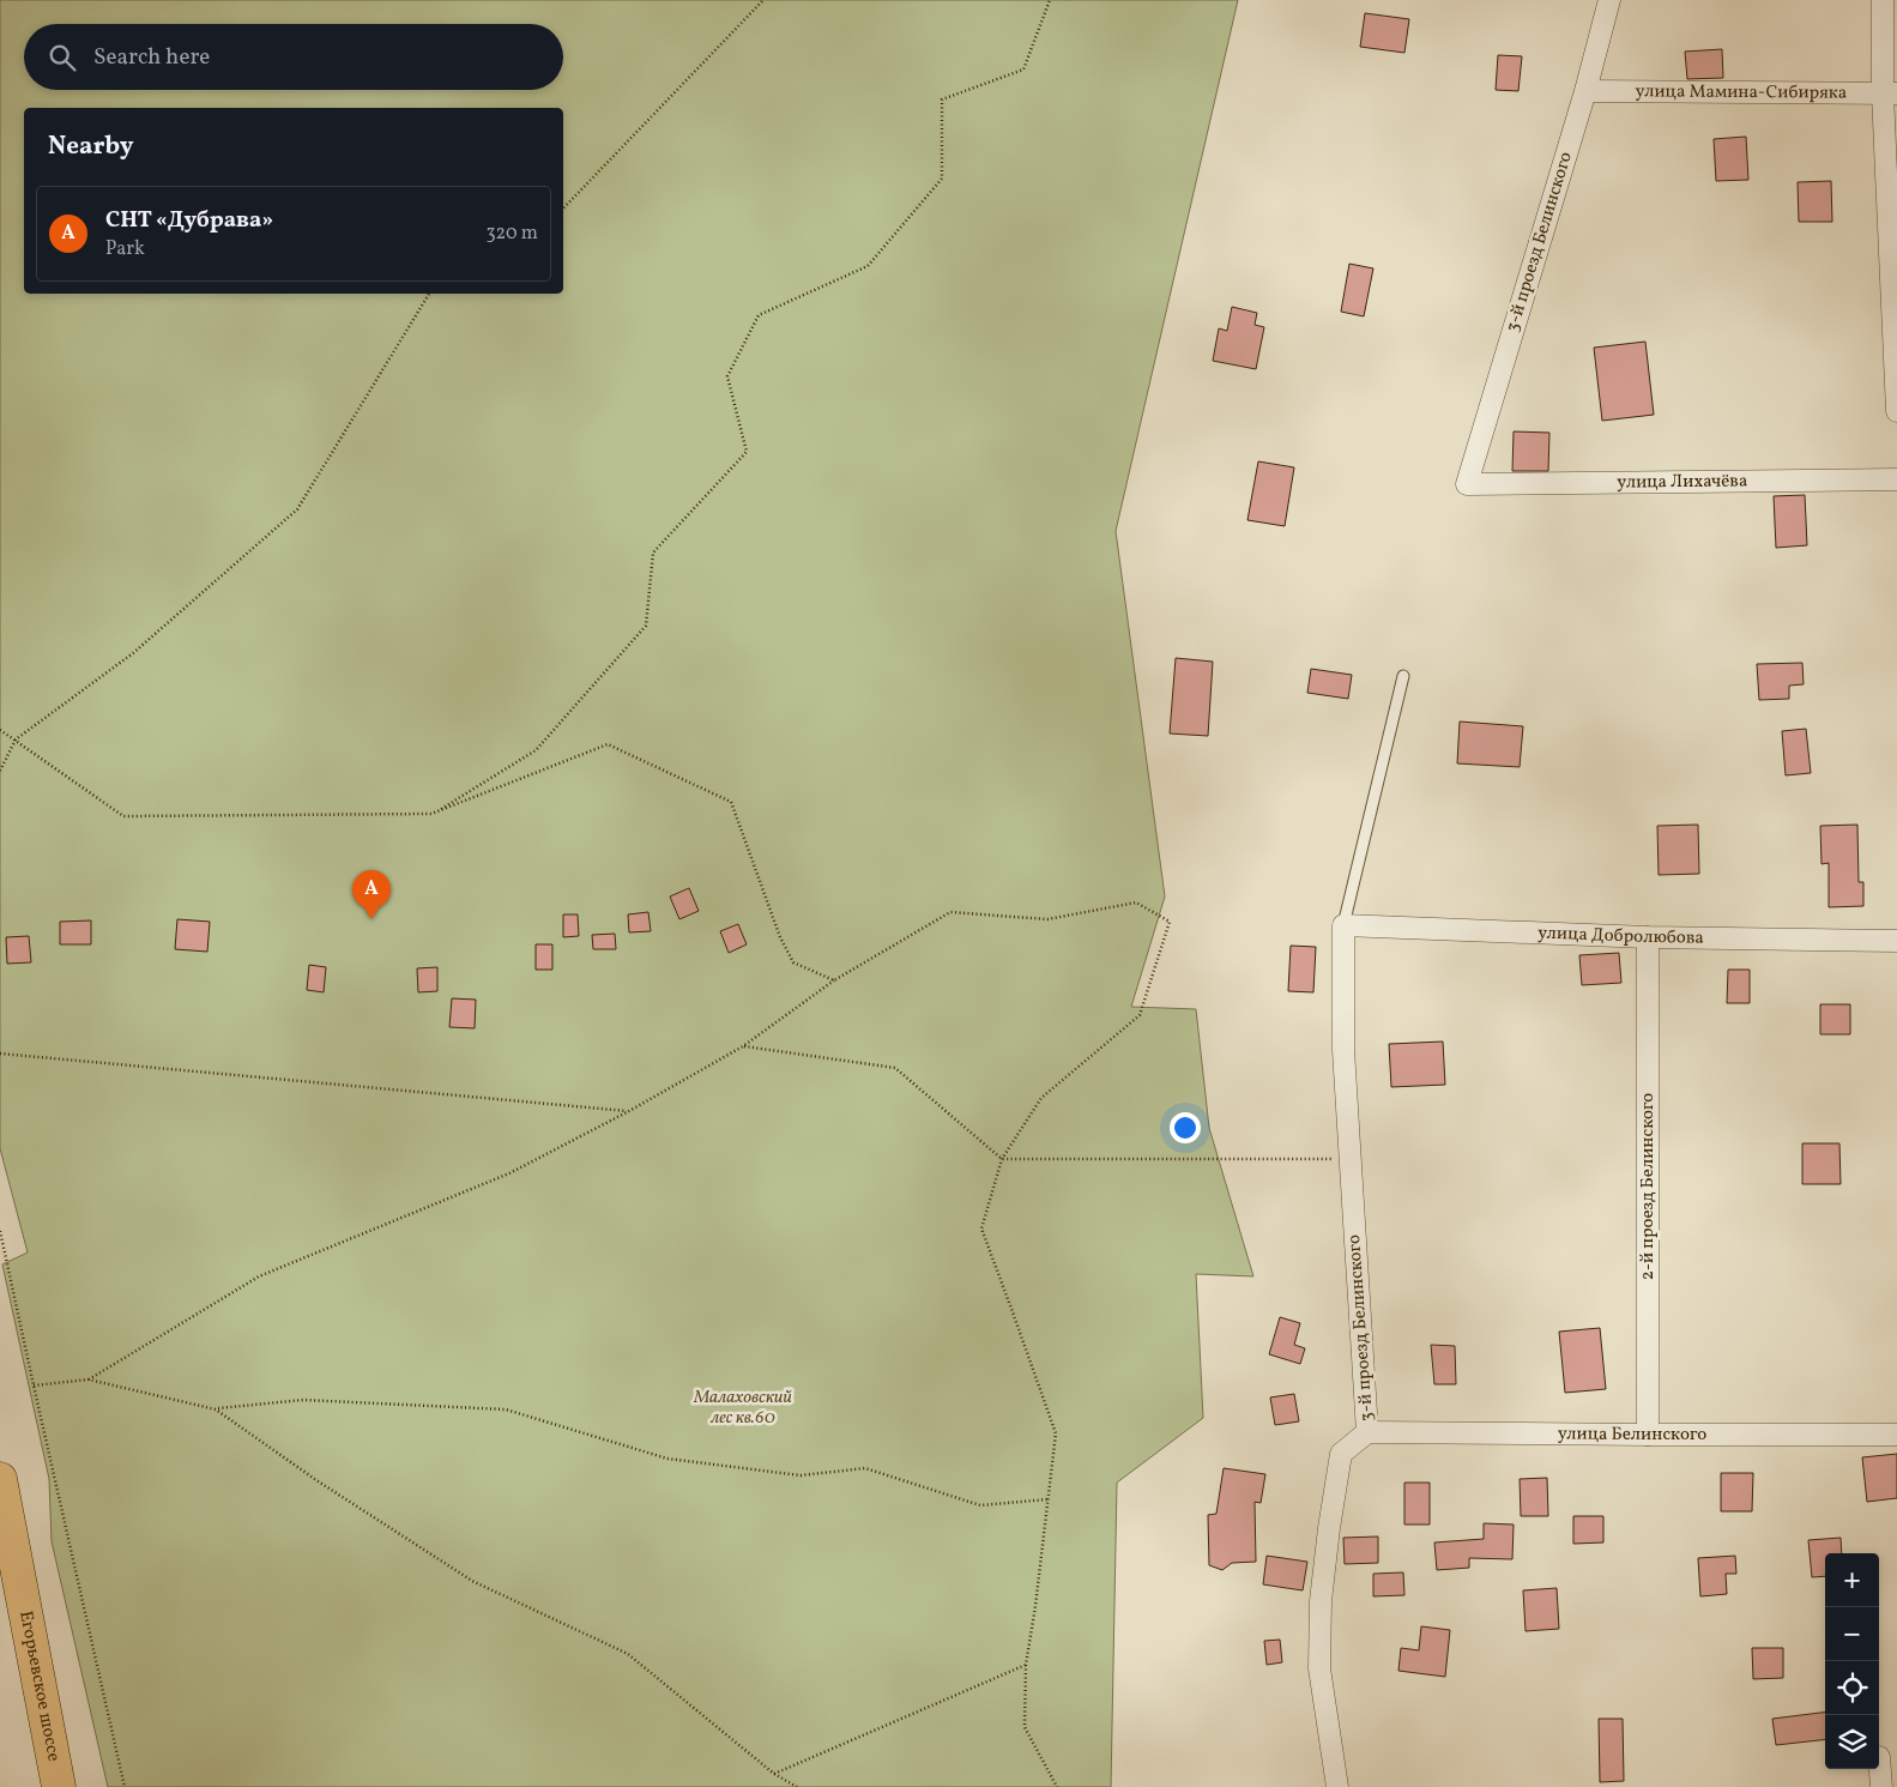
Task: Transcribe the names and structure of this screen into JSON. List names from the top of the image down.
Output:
{
  "streets": {
    "main road": ["Егорьевское шоссе"],
    "street": [
      "улица Мамина-Сибиряка",
      "3-й проезд Белинского",
      "улица Лихачёва",
      "улица Добролюбова",
      "2-й проезд Белинского",
      "улица Белинского"
    ]
  },
  "crossings": [
    ["улица Мамина-Сибиряка", "3-й проезд Белинского"],
    ["3-й проезд Белинского", "улица Лихачёва"],
    ["3-й проезд Белинского", "улица Добролюбова"],
    ["3-й проезд Белинского", "улица Белинского"],
    ["улица Добролюбова", "2-й проезд Белинского"],
    ["2-й проезд Белинского", "улица Белинского"]
  ],
  "parks": ["Малаховский лес кв.60"],
  "page": {
    "search": "Search here",
    "heading": "Nearby",
    "list": [
      {
        "mark": "A",
        "name": "СНТ «Дубрава»",
        "note": "Park",
        "value": "320 m"
      }
    ],
    "pins": "A",
    "map_buttons": ["+", "−"]
  }
}
